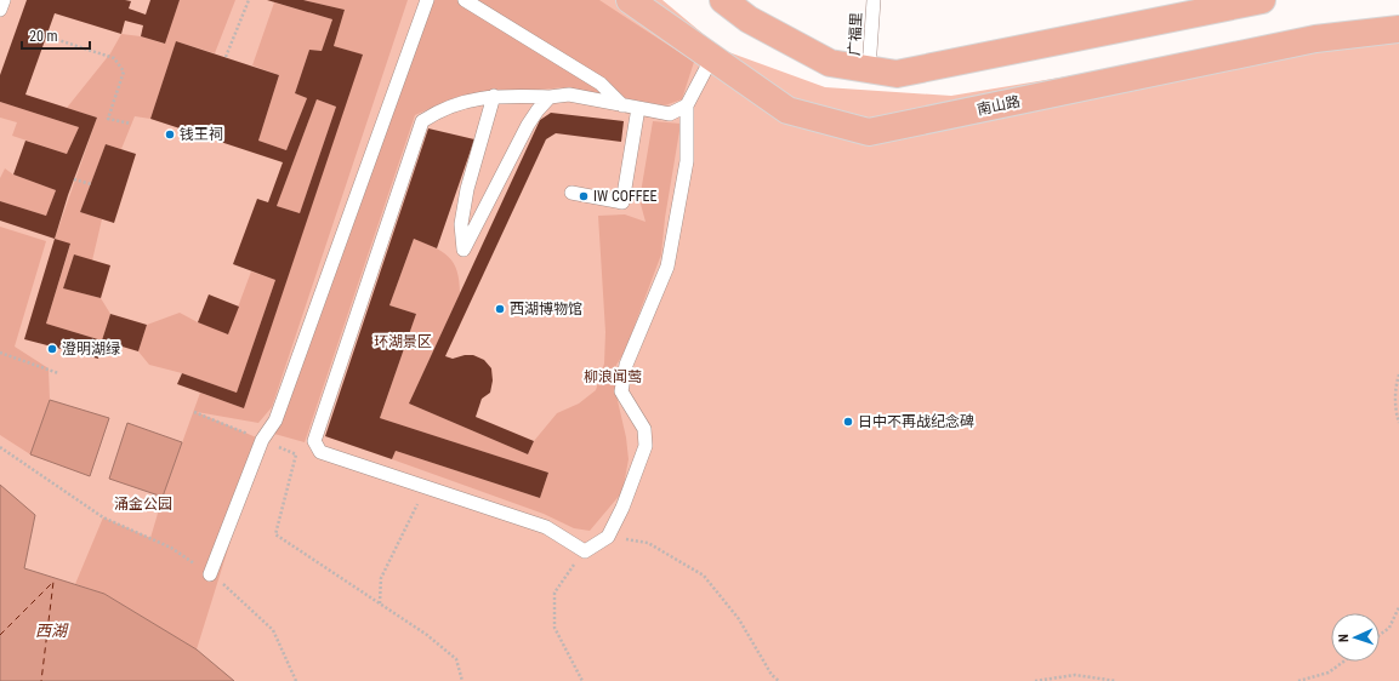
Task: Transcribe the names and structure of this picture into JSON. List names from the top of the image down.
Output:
{
  "streets": {
    "main road": ["南山路"],
    "lane": ["广福里"]
  },
  "water": ["西湖"],
  "parks": ["环湖景区", "柳浪闻莺", "涌金公园"],
  "places": [
    "钱王祠",
    "IW COFFEE",
    "西湖博物馆",
    "澄明湖绿",
    "日中不再战纪念碑"
  ],
  "scale_bar": "20 m",
  "north": "left"
}
